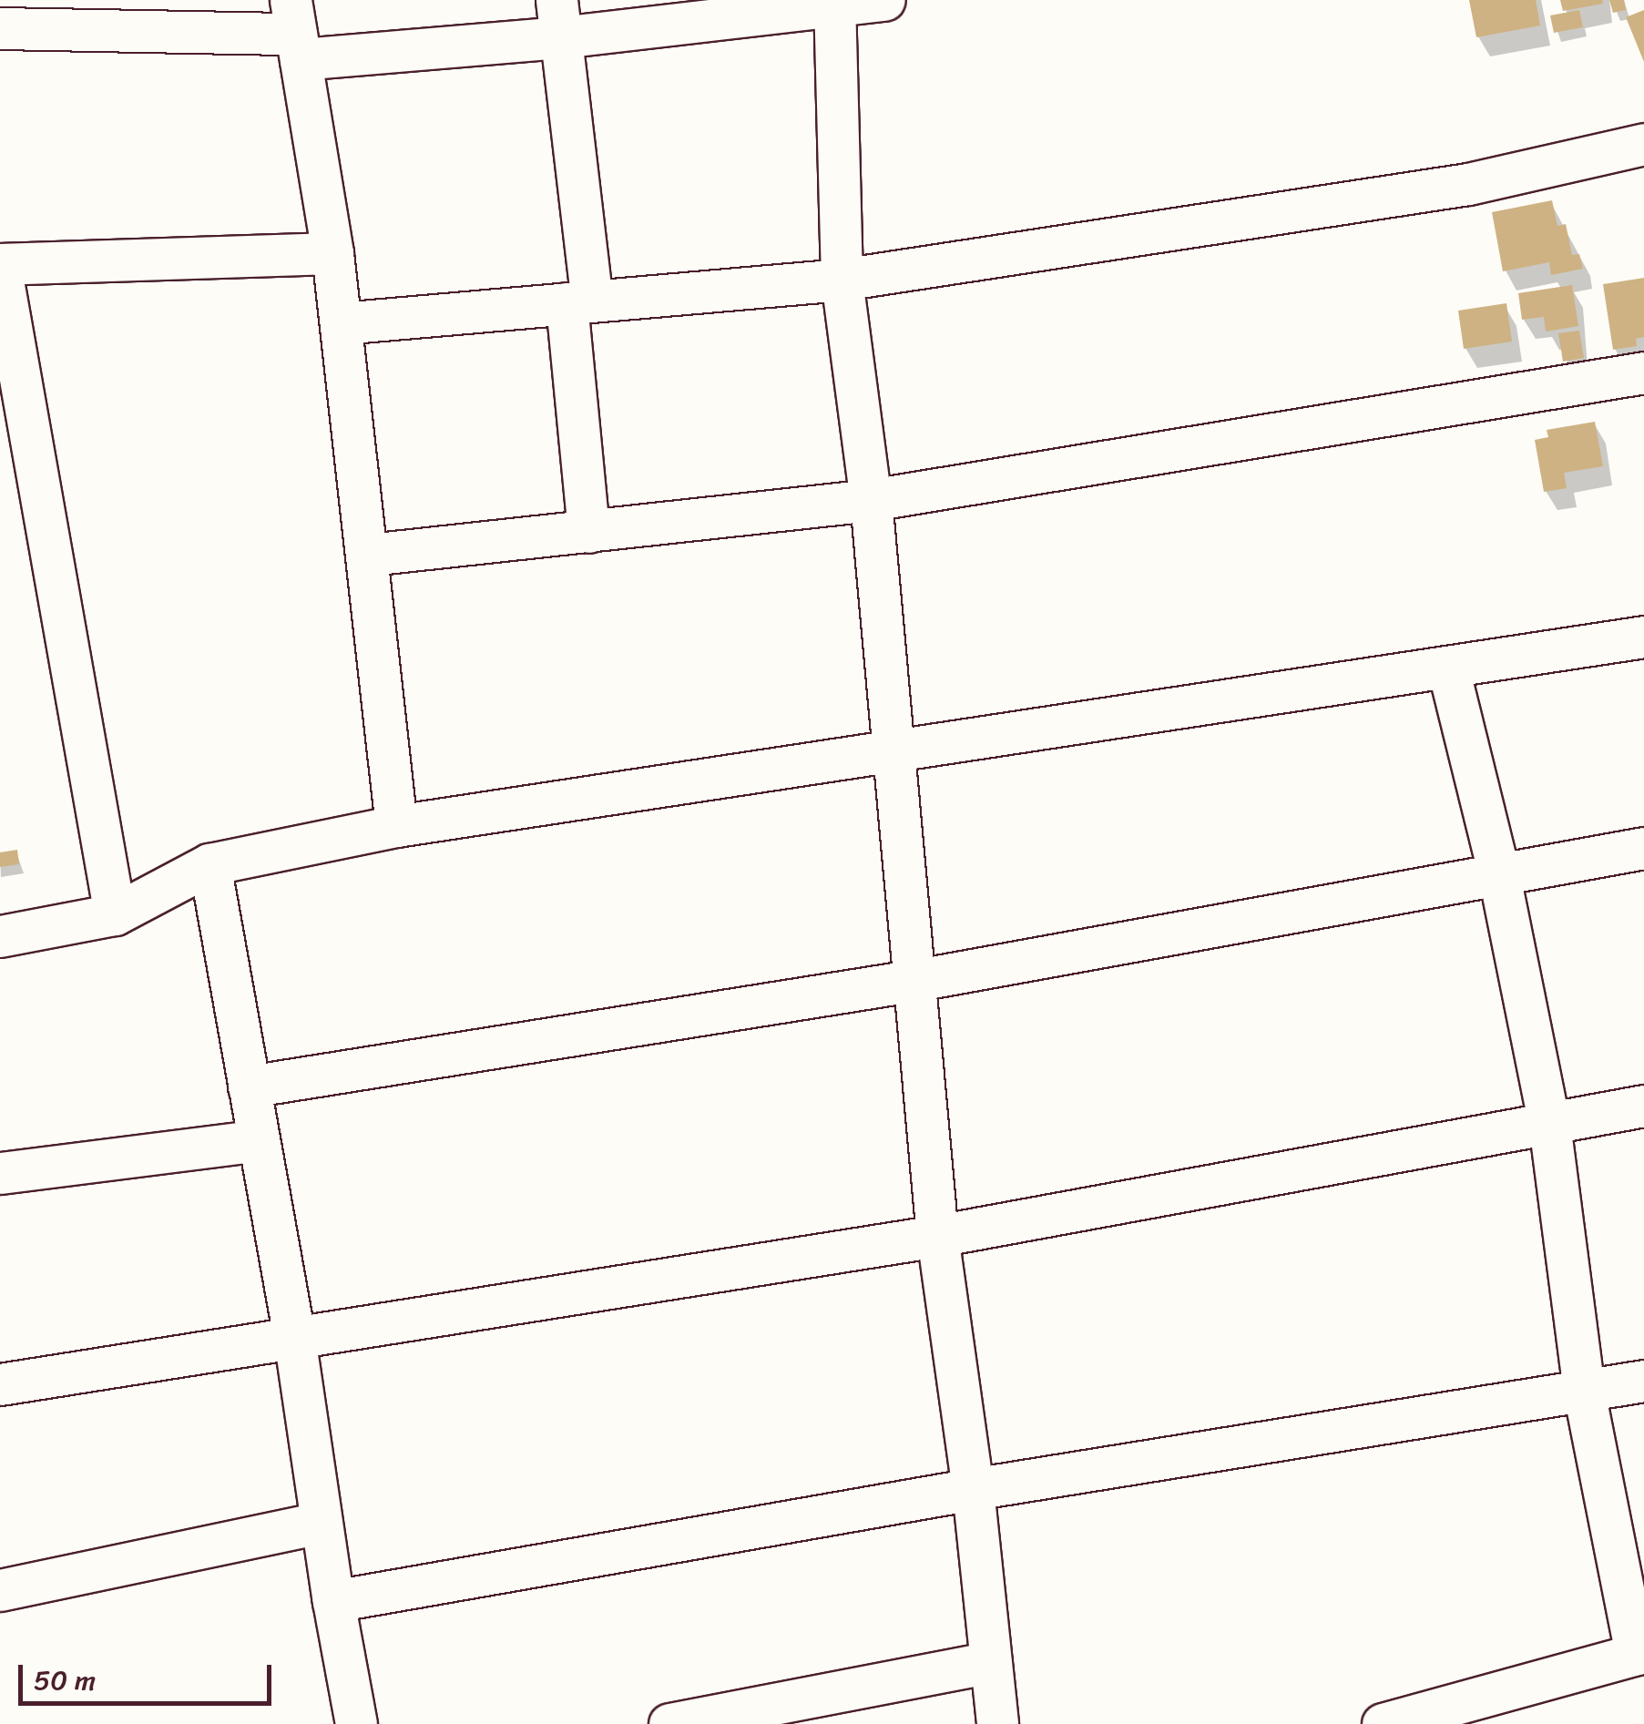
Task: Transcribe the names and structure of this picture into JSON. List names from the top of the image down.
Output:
{
  "scale_bar": "50 m"
}
